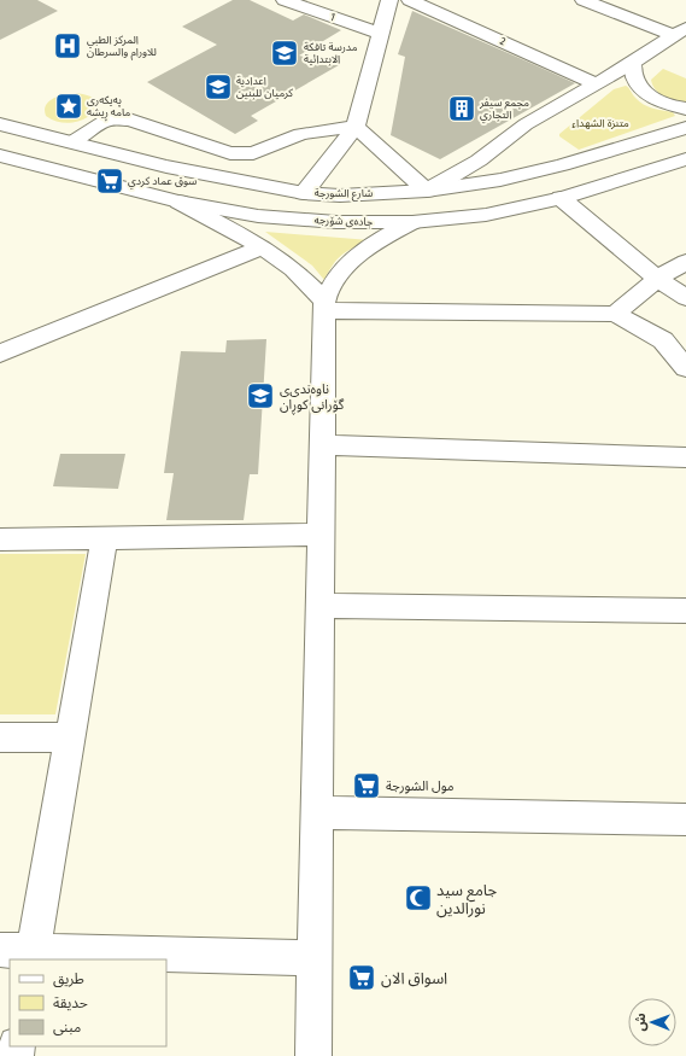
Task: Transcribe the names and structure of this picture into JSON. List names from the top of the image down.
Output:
{
  "streets": {
    "street": [
      "1",
      "2",
      "شارع الشورجة",
      "جادەی شۆرجە"
    ]
  },
  "parks": ["متنزة الشهداء"],
  "places": {
    "hospital": ["المركز الطبي للاورام والسرطان"],
    "school or university": ["مدرسة تافكة الابتدائية", "اعدادية كرميان للبنين", "ناوەندی‌ی گۆرانی کوڕان"],
    "place": ["پەیکەری مامە ڕیشە"],
    "building": ["مجمع سيفر التجاري"],
    "supermarket": ["سوق عماد کردي", "مول الشورجة", "اسواق الان"],
    "mosque": ["جامع سيد نورالدين"]
  },
  "legend": ["طريق", "حديقة", "مبنى"],
  "north": "left"
}
